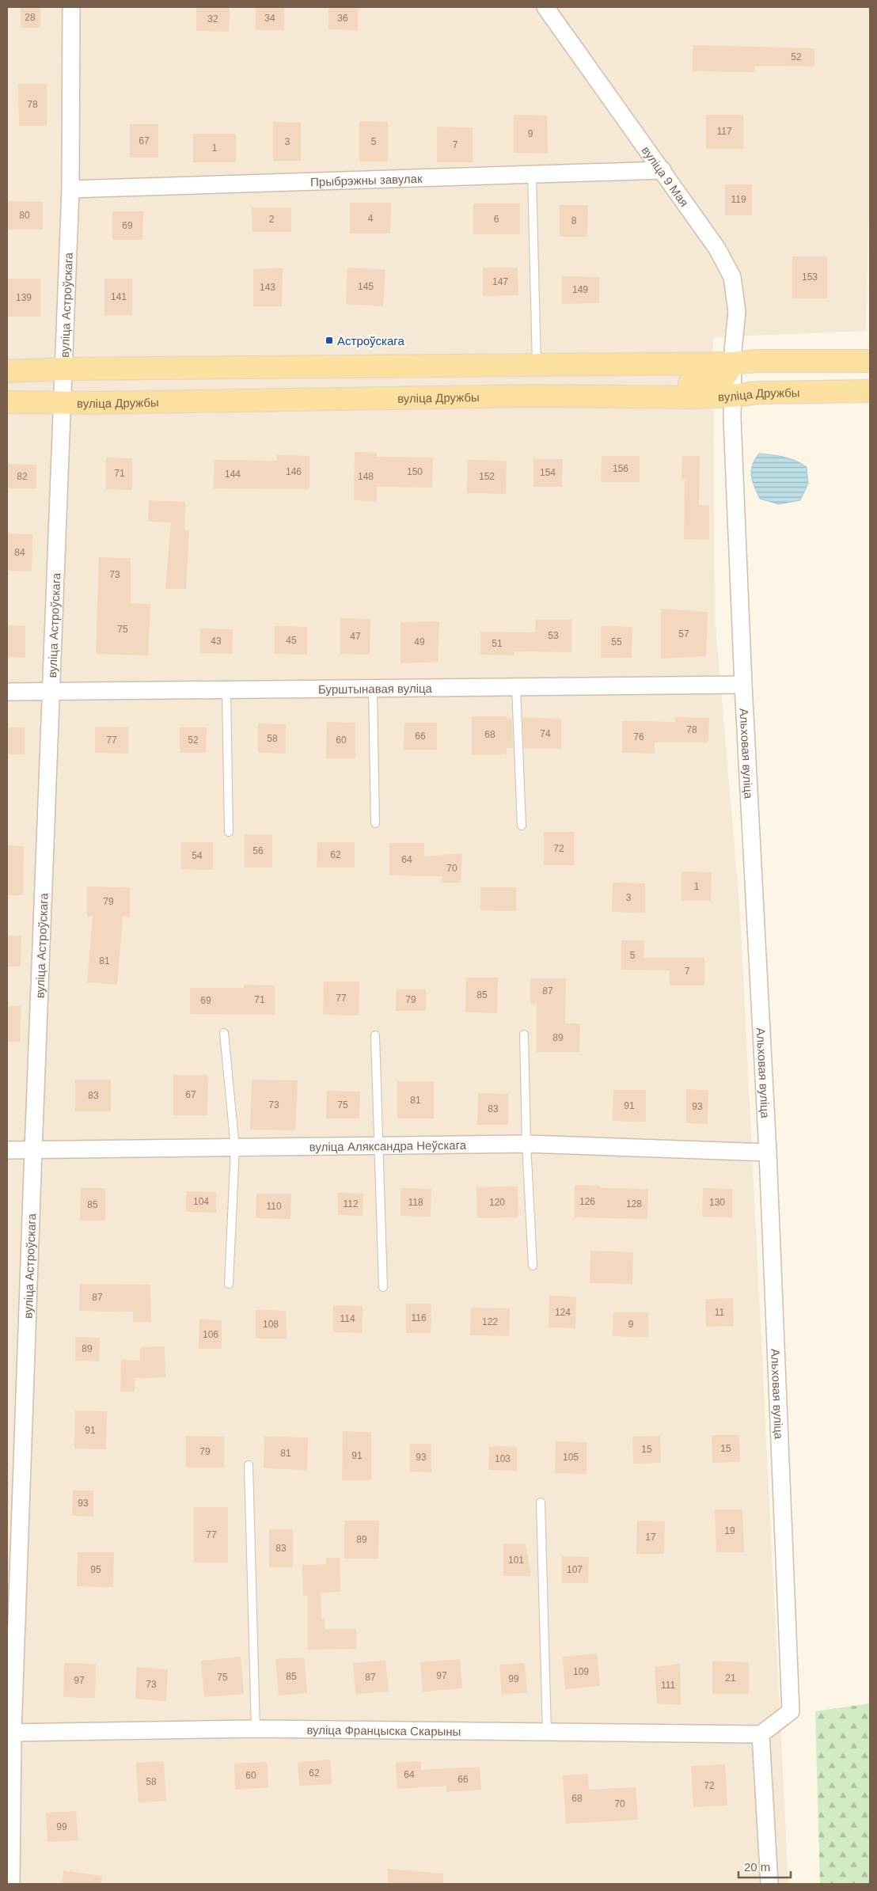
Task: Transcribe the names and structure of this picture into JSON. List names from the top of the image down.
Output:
{
  "streets": {
    "main road": ["вуліца Дружбы"],
    "street": [
      "вуліца 9 Мая",
      "Прыбрэжны завулак",
      "вуліца Астроўскага",
      "Бурштынавая вуліца",
      "Альховая вуліца",
      "вуліца Аляксандра Неўскага",
      "вуліца Францыска Скарыны"
    ]
  },
  "crossings": [
    ["вуліца 9 Мая", "Прыбрэжны завулак"],
    ["Прыбрэжны завулак", "вуліца Астроўскага"],
    ["вуліца Астроўскага", "вуліца Дружбы"],
    ["вуліца Астроўскага", "Бурштынавая вуліца"],
    ["вуліца Астроўскага", "вуліца Аляксандра Неўскага"],
    ["вуліца Астроўскага", "вуліца Францыска Скарыны"],
    ["вуліца Дружбы", "Альховая вуліца"],
    ["Бурштынавая вуліца", "Альховая вуліца"],
    ["Альховая вуліца", "вуліца Аляксандра Неўскага"],
    ["Альховая вуліца", "вуліца Францыска Скарыны"]
  ],
  "places": {
    "transit": ["Астроўскага"]
  },
  "house_numbers": [
    "28",
    "34",
    "36",
    "32",
    "52",
    "78",
    "117",
    "9",
    "67",
    "3",
    "5",
    "7",
    "1",
    "119",
    "80",
    "4",
    "2",
    "6",
    "8",
    "69",
    "153",
    "147",
    "145",
    "143",
    "149",
    "141",
    "139",
    "156",
    "146",
    "150",
    "154",
    "71",
    "144",
    "82",
    "148",
    "152",
    "84",
    "73",
    "75",
    "57",
    "53",
    "47",
    "45",
    "43",
    "49",
    "55",
    "51",
    "78",
    "74",
    "68",
    "66",
    "76",
    "58",
    "77",
    "52",
    "60",
    "72",
    "56",
    "62",
    "54",
    "64",
    "70",
    "1",
    "3",
    "79",
    "5",
    "81",
    "7",
    "87",
    "85",
    "77",
    "71",
    "79",
    "69",
    "89",
    "67",
    "83",
    "81",
    "73",
    "75",
    "91",
    "93",
    "83",
    "104",
    "126",
    "118",
    "120",
    "130",
    "112",
    "128",
    "85",
    "110",
    "87",
    "124",
    "11",
    "116",
    "114",
    "122",
    "108",
    "9",
    "106",
    "89",
    "91",
    "15",
    "15",
    "79",
    "81",
    "91",
    "93",
    "105",
    "103",
    "93",
    "19",
    "77",
    "17",
    "89",
    "83",
    "101",
    "95",
    "107",
    "109",
    "97",
    "85",
    "75",
    "87",
    "21",
    "99",
    "97",
    "73",
    "111",
    "62",
    "64",
    "60",
    "66",
    "58",
    "72",
    "68",
    "70",
    "99"
  ],
  "scale_bar": "20 m"
}
